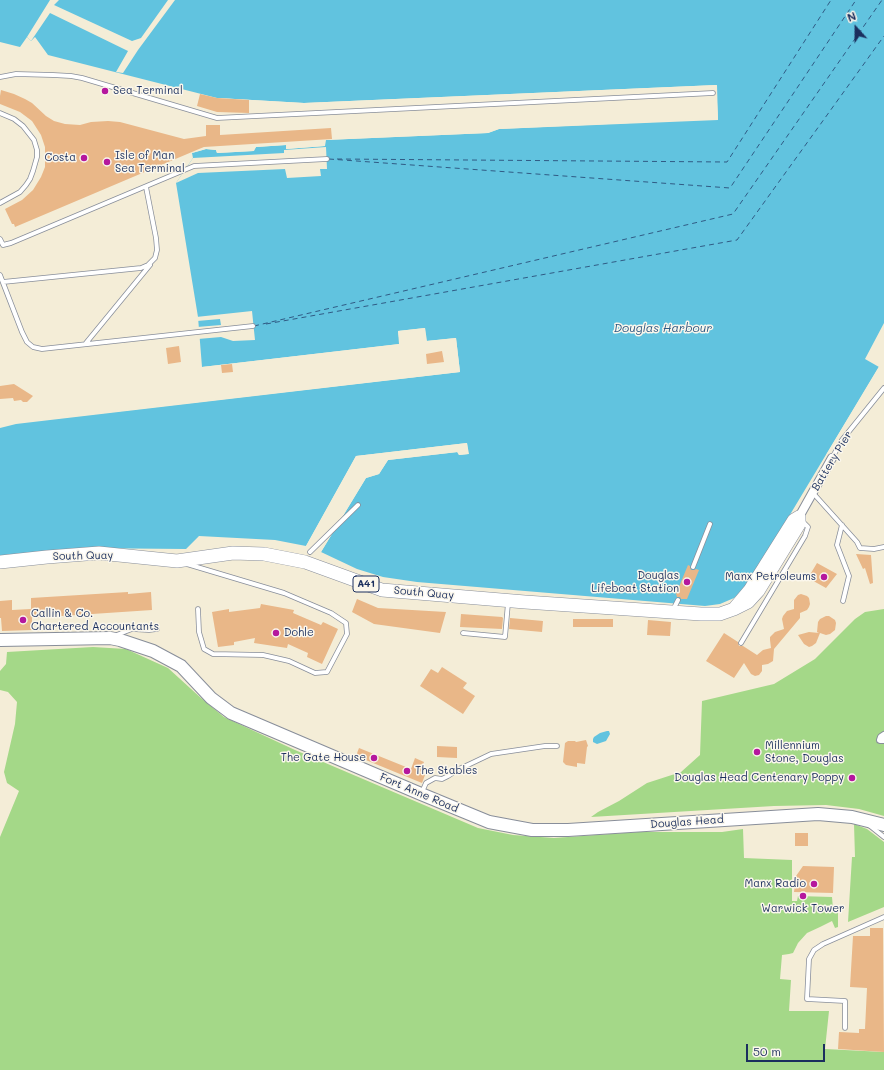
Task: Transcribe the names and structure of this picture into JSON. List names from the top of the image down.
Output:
{
  "streets": {
    "main road": [
      "Battery Pier",
      "South Quay",
      "A41",
      "Fort Anne Road",
      "Douglas Head"
    ]
  },
  "crossings": [
    ["Battery Pier", "South Quay"],
    ["Fort Anne Road", "Douglas Head"]
  ],
  "water": ["Douglas Harbour"],
  "places": [
    "Sea Terminal",
    "Costa",
    "Isle of Man Sea Terminal",
    "Manx Petroleums",
    "Douglas Lifeboat Station",
    "Callin & Co. Chartered Accountants",
    "Dohle",
    "Millennium Stone, Douglas",
    "The Gate House",
    "The Stables",
    "Douglas Head Centenary Poppy",
    "Manx Radio",
    "Warwick Tower"
  ],
  "scale_bar": "50 m",
  "north": "top"
}
